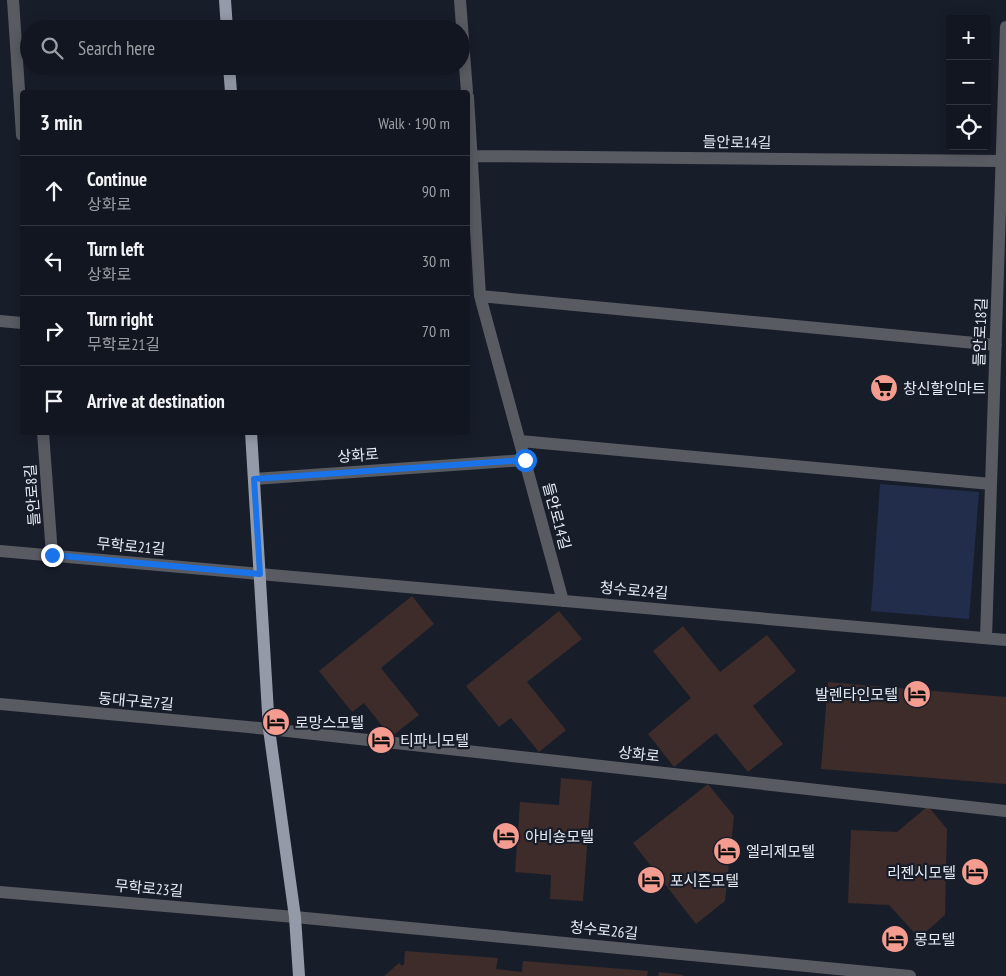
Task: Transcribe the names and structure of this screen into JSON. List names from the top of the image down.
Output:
{
  "streets": {
    "street": [
      "들안로14길",
      "들안로18길",
      "상화로",
      "들안로8길",
      "무학로21길",
      "청수로24길",
      "동대구로7길",
      "무학로23길",
      "청수로26길"
    ]
  },
  "crossings": [
    ["들안로14길", "들안로18길"],
    ["들안로14길", "상화로"],
    ["들안로14길", "청수로24길"],
    ["들안로18길", "청수로24길"],
    ["상화로", "동대구로7길"],
    ["들안로8길", "무학로21길"],
    ["무학로21길", "청수로24길"],
    ["무학로23길", "청수로26길"]
  ],
  "places": {
    "supermarket": ["창신할인마트"],
    "hotel": [
      "발렌타인모텔",
      "로망스모텔",
      "티파니모텔",
      "아비숑모텔",
      "엘리제모텔",
      "리젠시모텔",
      "포시즌모텔",
      "몽모텔"
    ]
  },
  "page": {
    "map_buttons": ["+", "−"],
    "search": "Search here",
    "heading": ["3 min", "Walk · 190 m"],
    "list": [
      ["Continue", "상화로", "90 m"],
      ["Turn left", "상화로", "30 m"],
      ["Turn right", "무학로21길", "70 m"],
      "Arrive at destination"
    ]
  }
}
